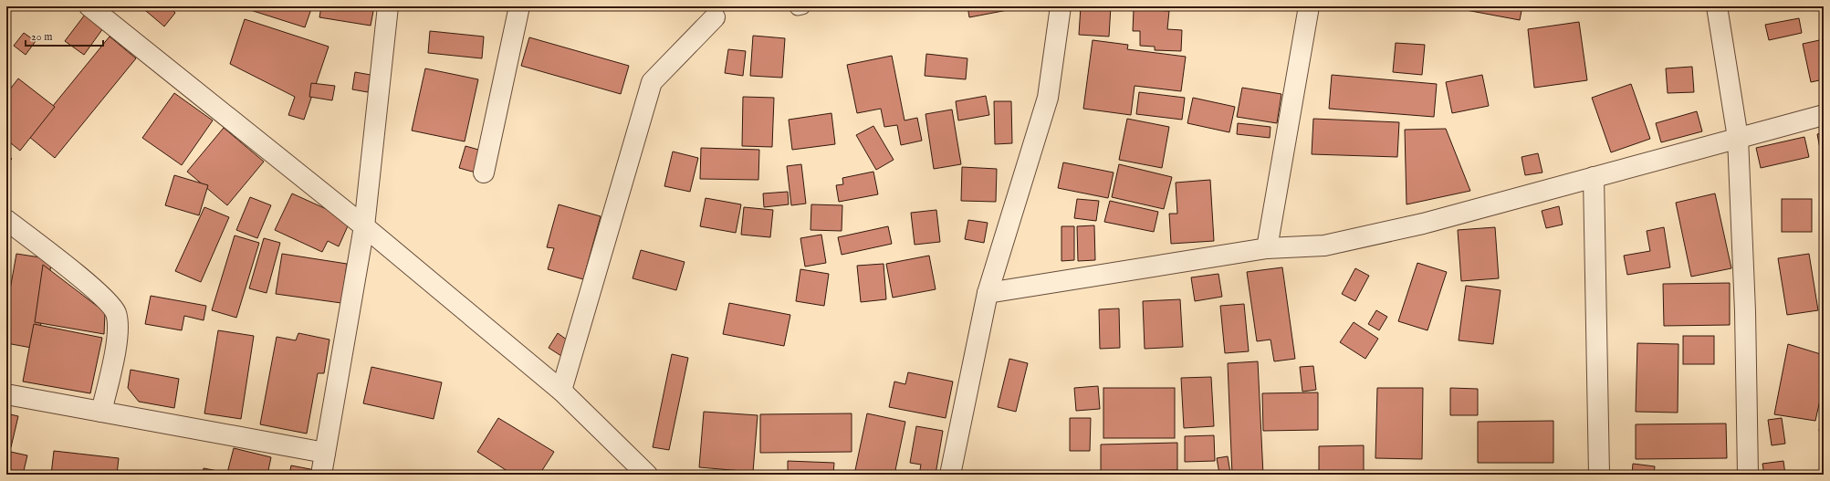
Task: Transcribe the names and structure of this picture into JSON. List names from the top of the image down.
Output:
{
  "scale_bar": "20 m"
}
